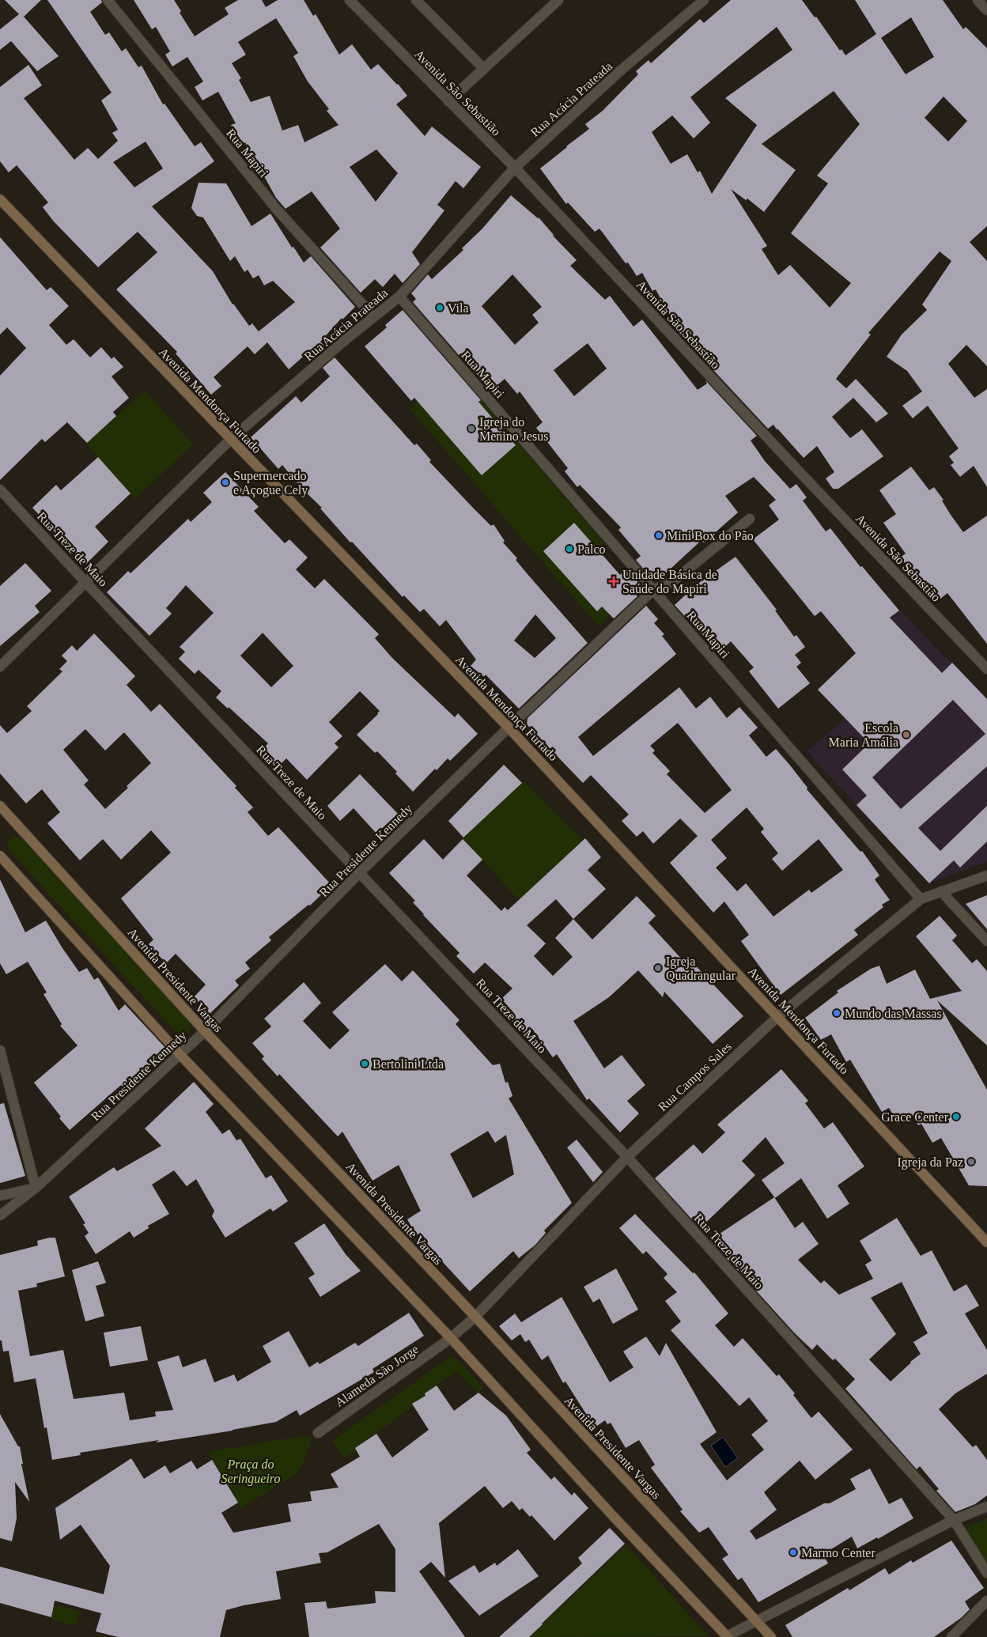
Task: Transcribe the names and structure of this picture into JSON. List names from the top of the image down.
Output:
{
  "streets": {
    "street": [
      "Avenida São Sebastião",
      "Rua Acácia Prateada",
      "Rua Mapiri",
      "Avenida Mendonça Furtado",
      "Rua Treze de Maio",
      "Rua Presidente Kennedy",
      "Avenida Presidente Vargas",
      "Rua Campos Sales",
      "Alameda São Jorge"
    ]
  },
  "crossings": [
    ["Avenida São Sebastião", "Rua Acácia Prateada"],
    ["Rua Acácia Prateada", "Rua Mapiri"],
    ["Rua Acácia Prateada", "Avenida Mendonça Furtado"],
    ["Rua Acácia Prateada", "Rua Treze de Maio"],
    ["Rua Mapiri", "Rua Presidente Kennedy"],
    ["Rua Mapiri", "Rua Campos Sales"],
    ["Avenida Mendonça Furtado", "Rua Presidente Kennedy"],
    ["Avenida Mendonça Furtado", "Rua Campos Sales"],
    ["Rua Treze de Maio", "Rua Presidente Kennedy"],
    ["Rua Treze de Maio", "Rua Campos Sales"],
    ["Rua Presidente Kennedy", "Avenida Presidente Vargas"],
    ["Avenida Presidente Vargas", "Rua Campos Sales"],
    ["Rua Campos Sales", "Alameda São Jorge"]
  ],
  "parks": ["Praça do Seringueiro"],
  "places": {
    "other": [
      "Vila",
      "Igreja do Menino Jesus",
      "Supermercado e Açogue Cely",
      "Mini Box do Pão",
      "Palco",
      "Escola Maria Amália",
      "Igreja Quadrangular",
      "Mundo das Massas",
      "Bertolini Ltda",
      "Grace Center",
      "Igreja da Paz",
      "Marmo Center"
    ],
    "health": ["Unidade Básica de Saúde do Mapiri"]
  }
}
